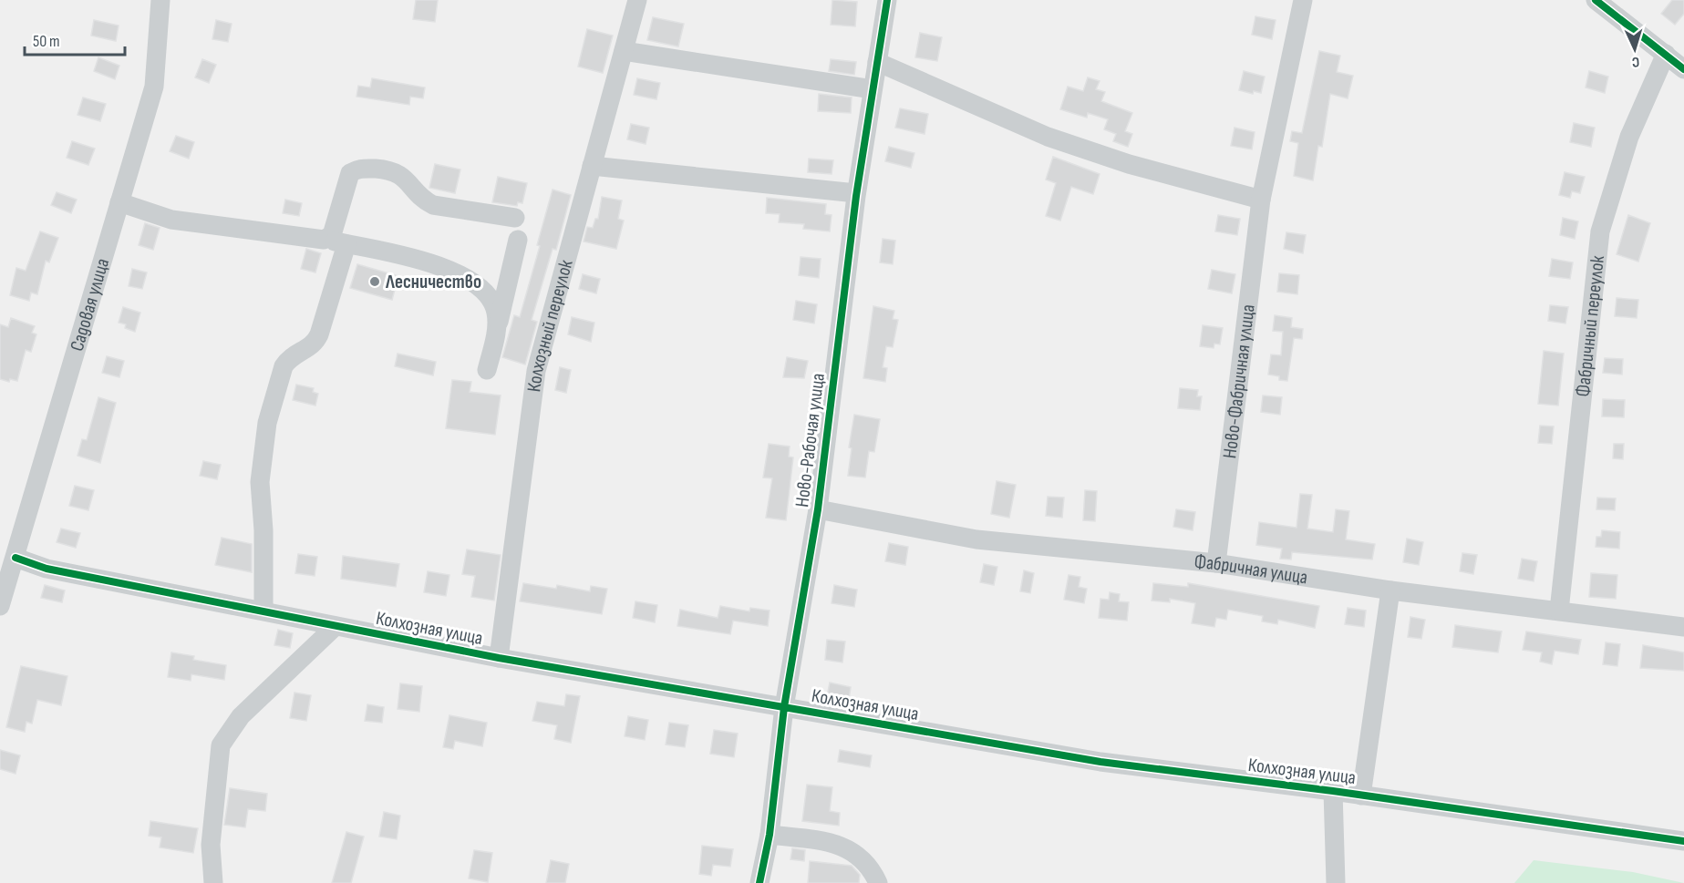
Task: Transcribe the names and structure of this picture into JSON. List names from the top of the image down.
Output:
{
  "streets": {
    "street": [
      "Садовая улица",
      "Колхозный переулок",
      "Фабричный переулок",
      "Ново-Фабричная улица",
      "Ново-Рабочая улица",
      "Фабричная улица",
      "Колхозная улица"
    ]
  },
  "crossings": [
    ["Садовая улица", "Колхозная улица"],
    ["Колхозный переулок", "Колхозная улица"],
    ["Фабричный переулок", "Фабричная улица"],
    ["Ново-Фабричная улица", "Фабричная улица"],
    ["Ново-Рабочая улица", "Фабричная улица"],
    ["Ново-Рабочая улица", "Колхозная улица"]
  ],
  "places": ["Лесничество"],
  "scale_bar": "50 m",
  "north": "bottom"
}
